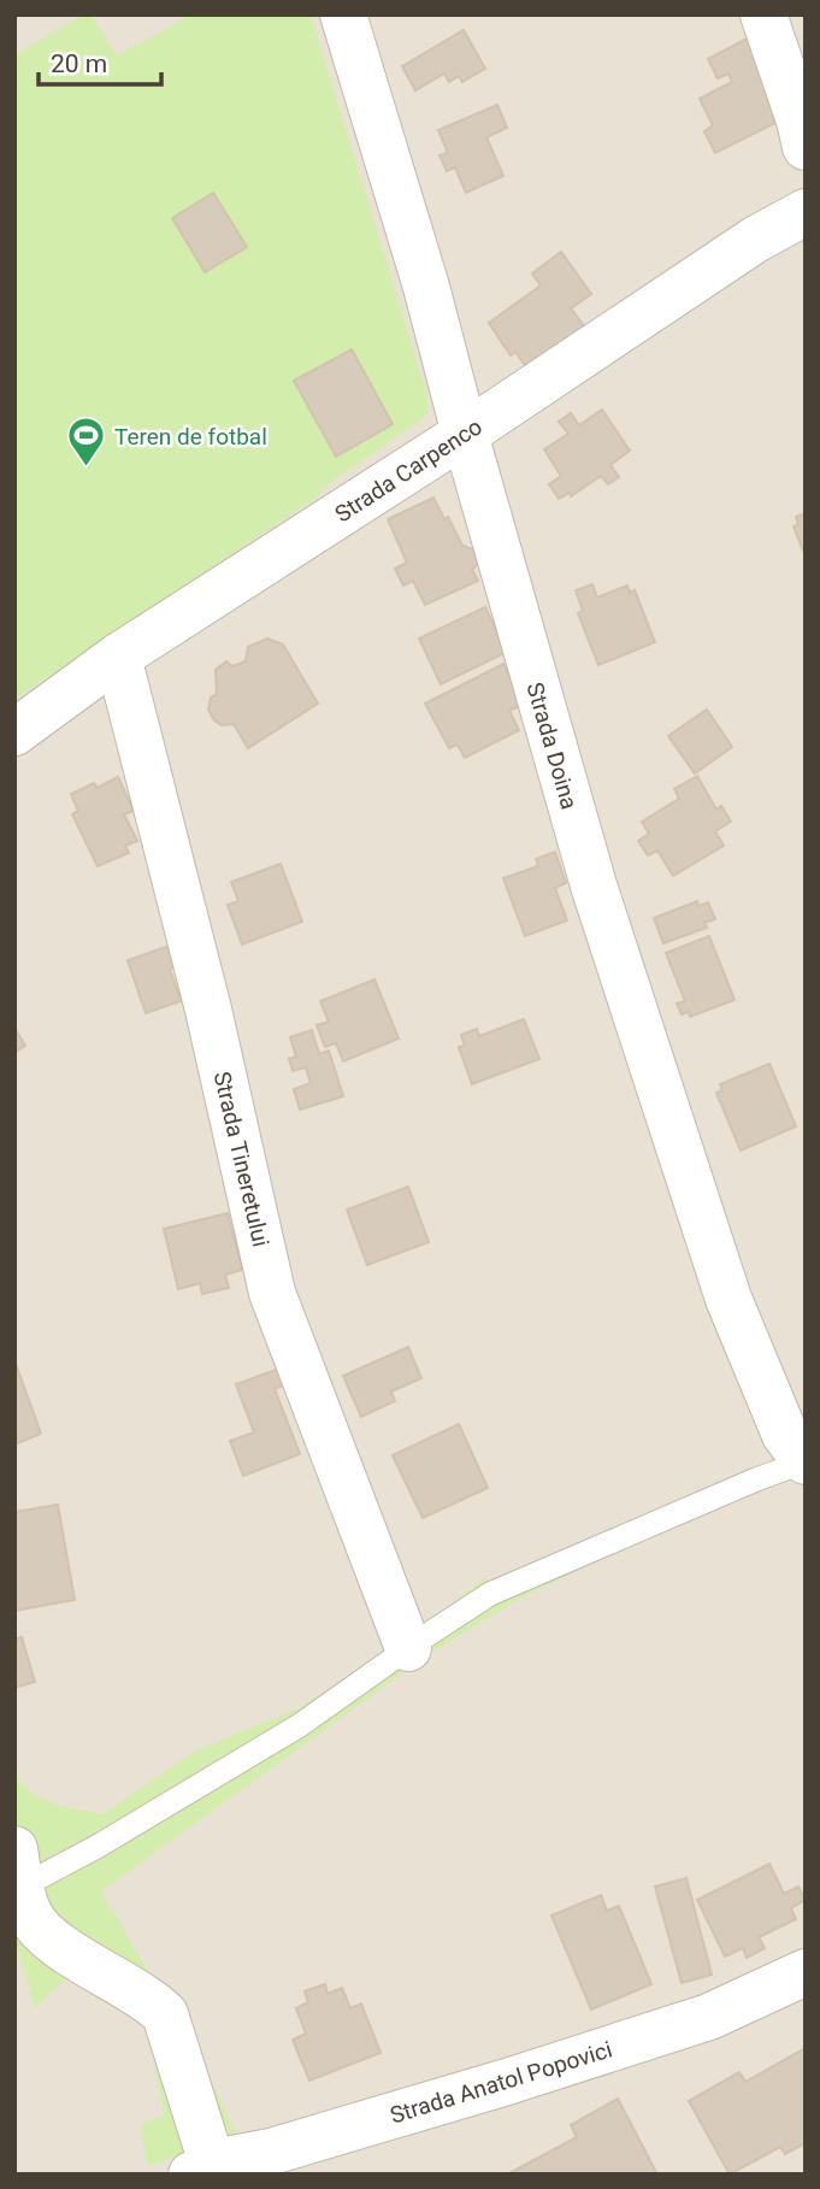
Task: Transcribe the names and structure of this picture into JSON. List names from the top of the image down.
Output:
{
  "streets": {
    "street": [
      "Strada Carpenco",
      "Strada Doina",
      "Strada Tineretului",
      "Strada Anatol Popovici"
    ]
  },
  "crossings": [
    ["Strada Carpenco", "Strada Doina"],
    ["Strada Carpenco", "Strada Tineretului"]
  ],
  "places": {
    "sports": ["Teren de fotbal"]
  },
  "scale_bar": "20 m"
}
